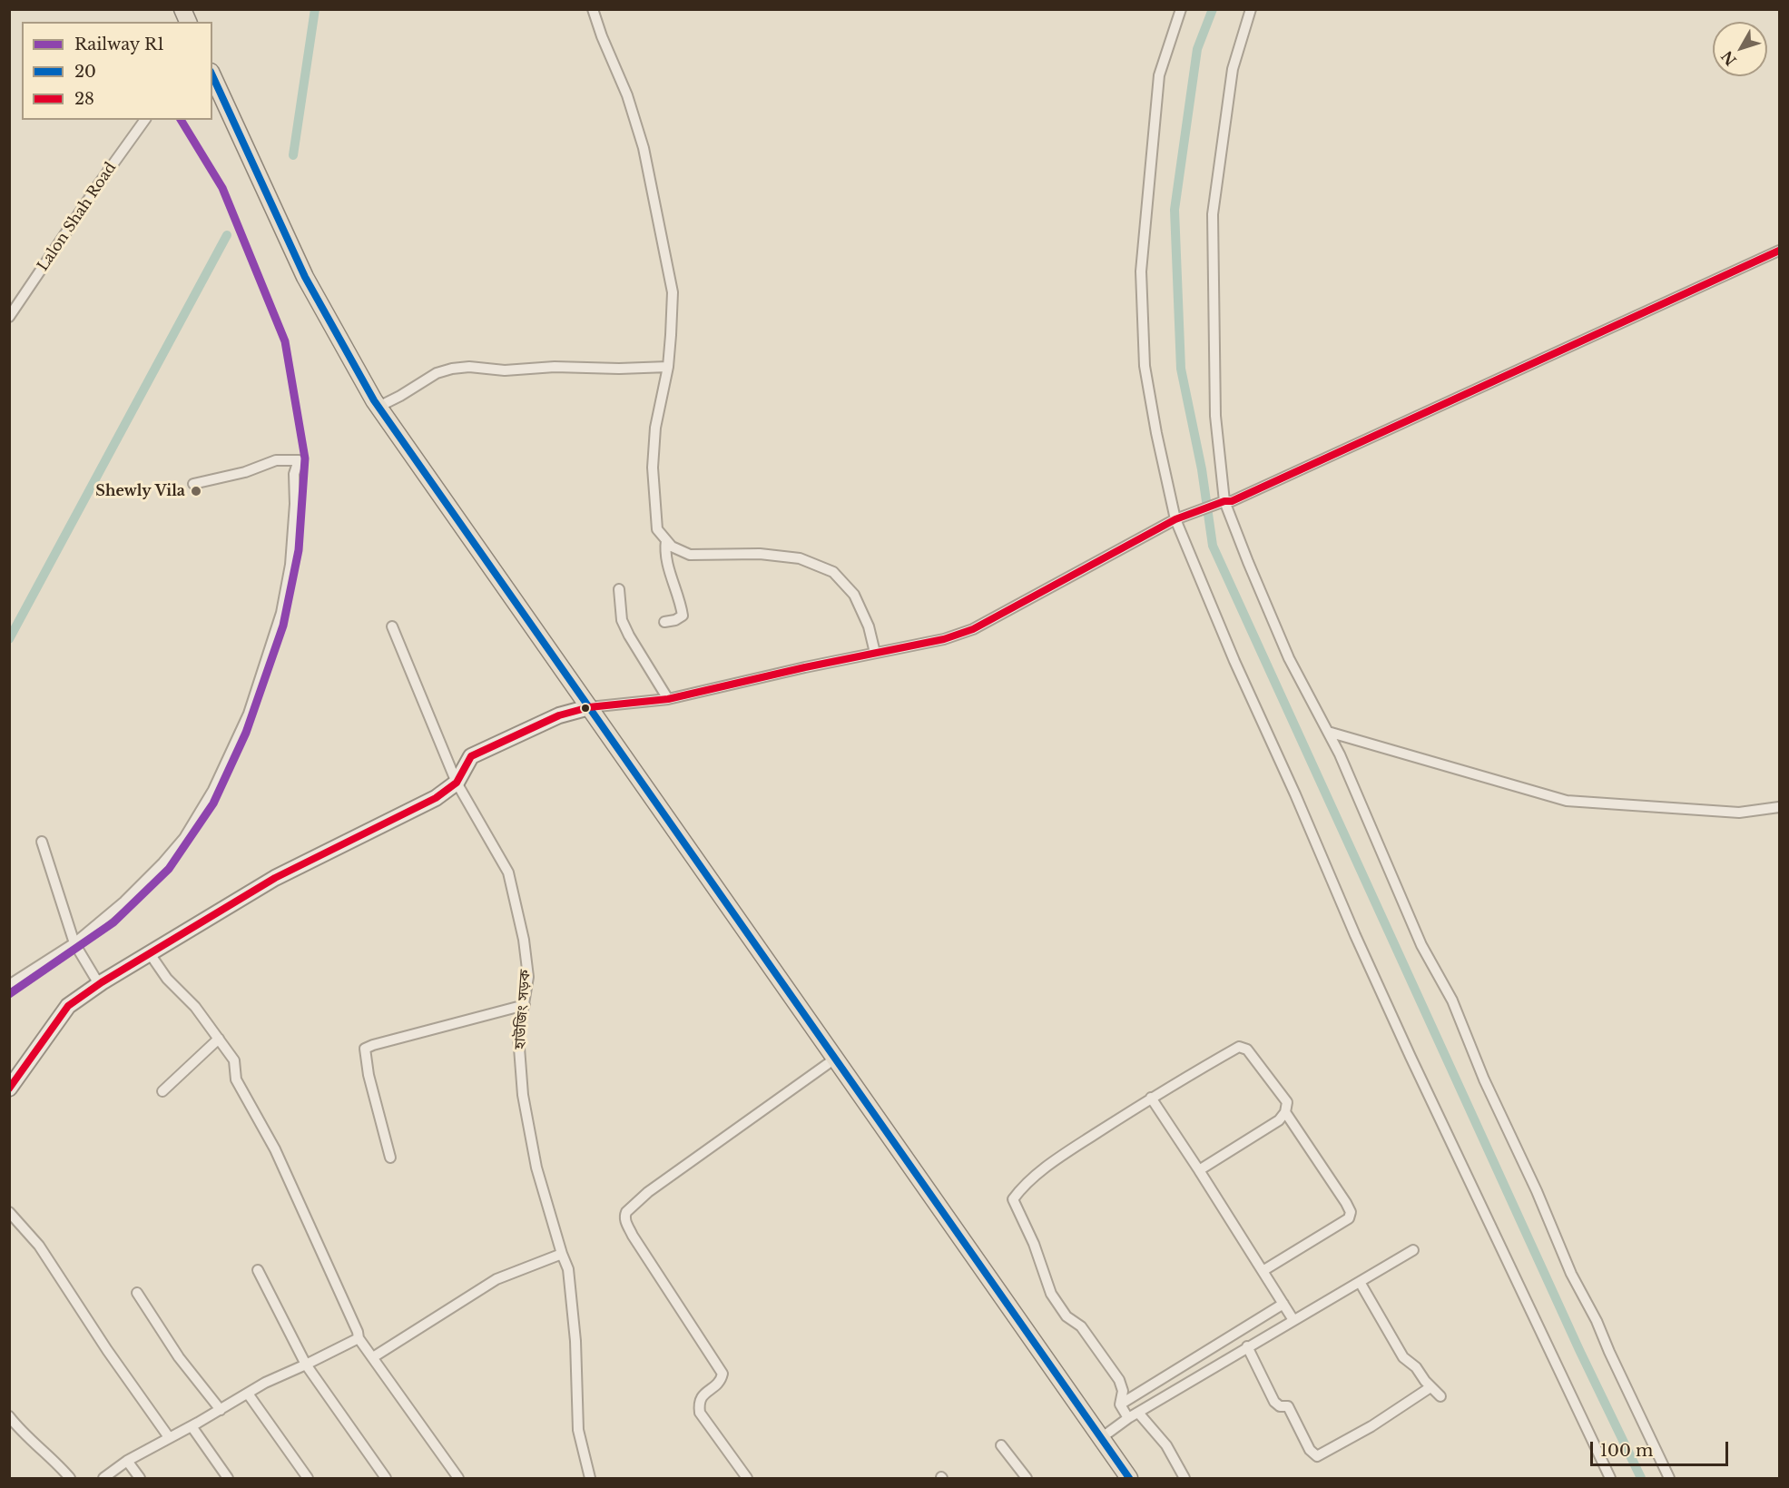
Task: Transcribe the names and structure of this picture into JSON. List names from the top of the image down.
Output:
{
  "streets": {
    "street": ["Lalon Shah Road", "হাউজিং সড়ক"]
  },
  "places": ["Shewly Vila"],
  "lines": ["transit line 20", "rail line R1", "transit line 28"],
  "legend": ["Railway R1", "20", "28"],
  "scale_bar": "100 m",
  "north": "bottom left"
}
